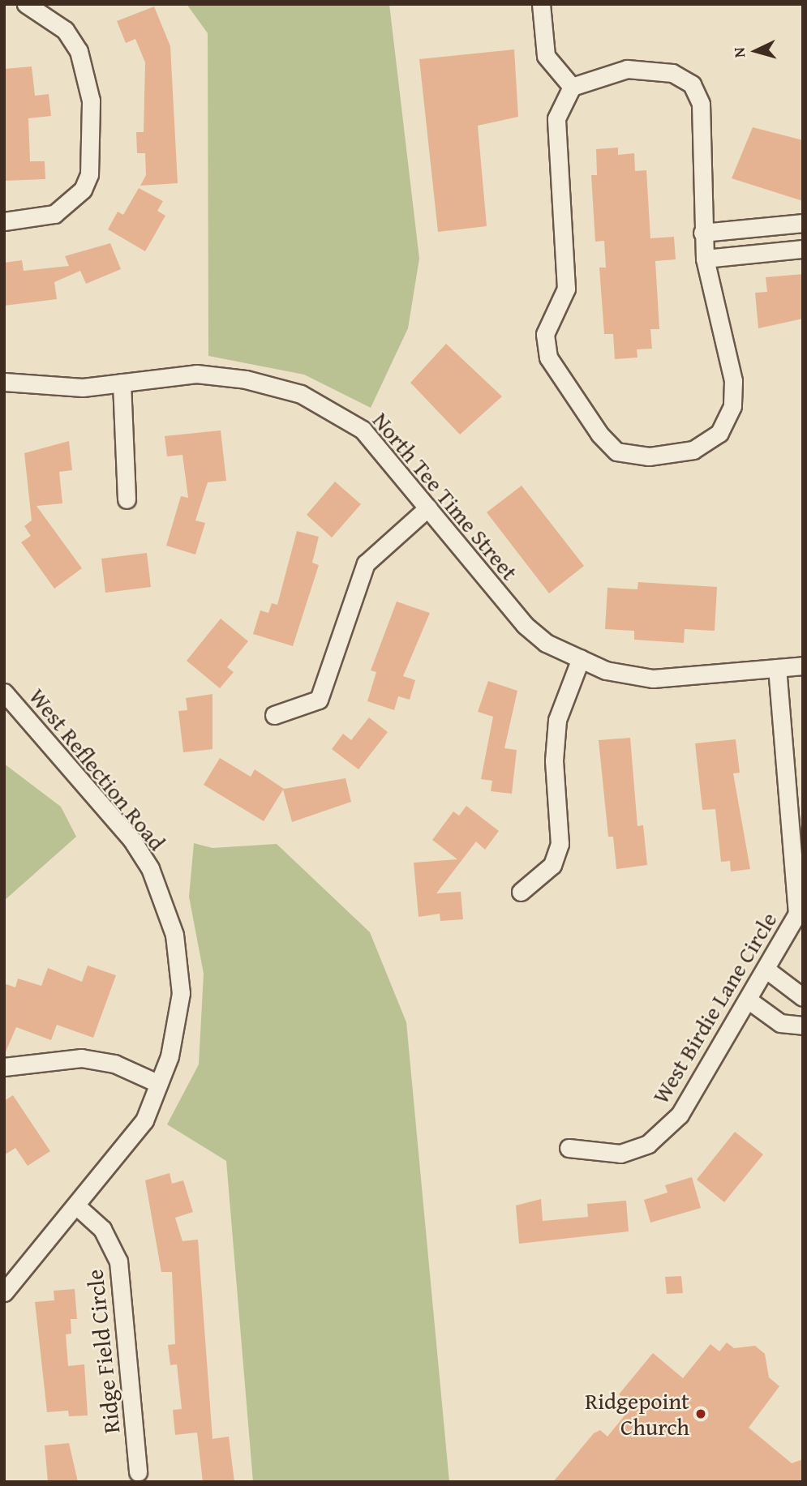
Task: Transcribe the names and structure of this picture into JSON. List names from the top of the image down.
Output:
{
  "streets": {
    "street": [
      "North Tee Time Street",
      "West Reflection Road",
      "West Birdie Lane Circle",
      "Ridge Field Circle"
    ]
  },
  "crossings": [
    ["North Tee Time Street", "West Birdie Lane Circle"],
    ["West Reflection Road", "Ridge Field Circle"]
  ],
  "places": ["Ridgepoint Church"],
  "north": "left"
}
